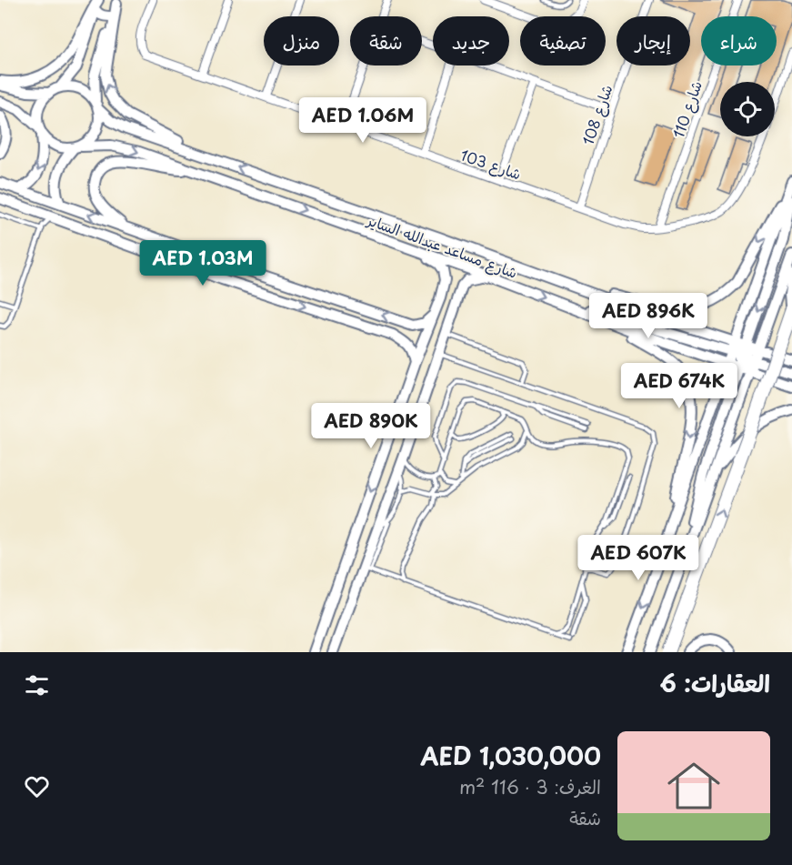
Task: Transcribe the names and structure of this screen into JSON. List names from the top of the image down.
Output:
{
  "streets": {
    "street": [
      "شارع 110",
      "شارع 108",
      "شارع 103",
      "شارع مساعد عبدالله الساير"
    ]
  },
  "crossings": [
    ["شارع 110", "شارع 103"],
    ["شارع 108", "شارع 103"]
  ],
  "page": {
    "chip": [
      "شراء",
      "إيجار",
      "تصفية",
      "جديد",
      "شقة",
      "منزل"
    ],
    "price": [
      "AED 1.06M",
      "AED 1.03M",
      "AED 896K",
      "AED 674K",
      "AED 890K",
      "AED 607K"
    ],
    "heading": "العقارات: 6",
    "list": [
      {
        "name": "AED 1,030,000",
        "note": "الغرف: 3 · 116 m² · شقة"
      }
    ]
  }
}
